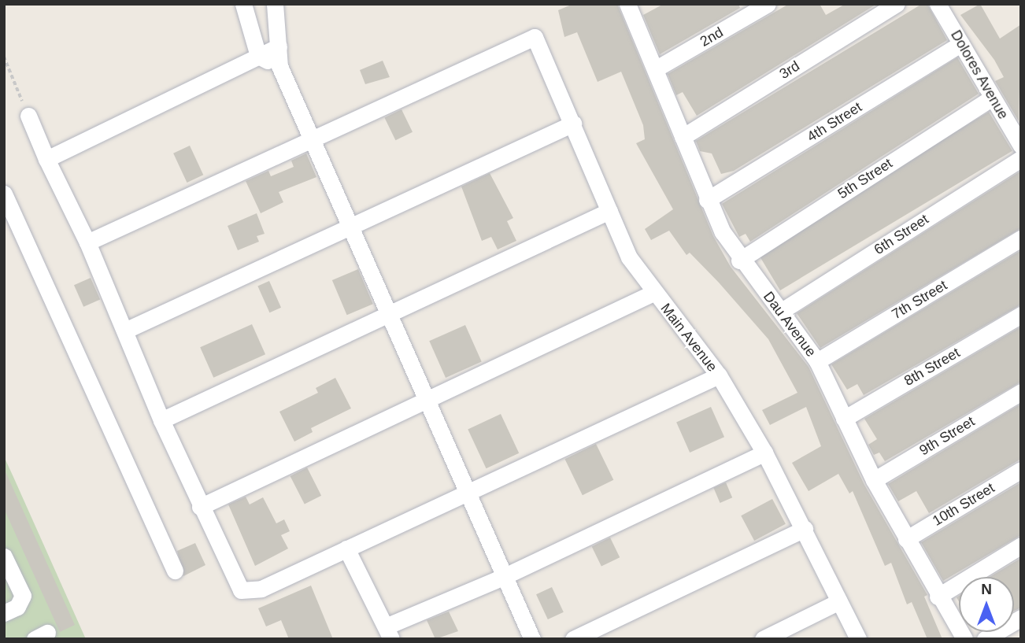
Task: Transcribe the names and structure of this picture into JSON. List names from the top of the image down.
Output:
{
  "streets": {
    "street": [
      "2nd",
      "3rd",
      "Dolores Avenue",
      "4th Street",
      "5th Street",
      "6th Street",
      "7th Street",
      "Dau Avenue",
      "Main Avenue",
      "8th Street",
      "9th Street",
      "10th Street"
    ]
  },
  "crossings": [
    ["2nd", "Dau Avenue"],
    ["3rd", "Dau Avenue"],
    ["Dolores Avenue", "4th Street"],
    ["Dolores Avenue", "5th Street"],
    ["4th Street", "Dau Avenue"],
    ["5th Street", "Dau Avenue"],
    ["6th Street", "Dau Avenue"],
    ["7th Street", "Dau Avenue"],
    ["Dau Avenue", "8th Street"],
    ["Dau Avenue", "9th Street"],
    ["Dau Avenue", "10th Street"]
  ],
  "north": "top"
}
